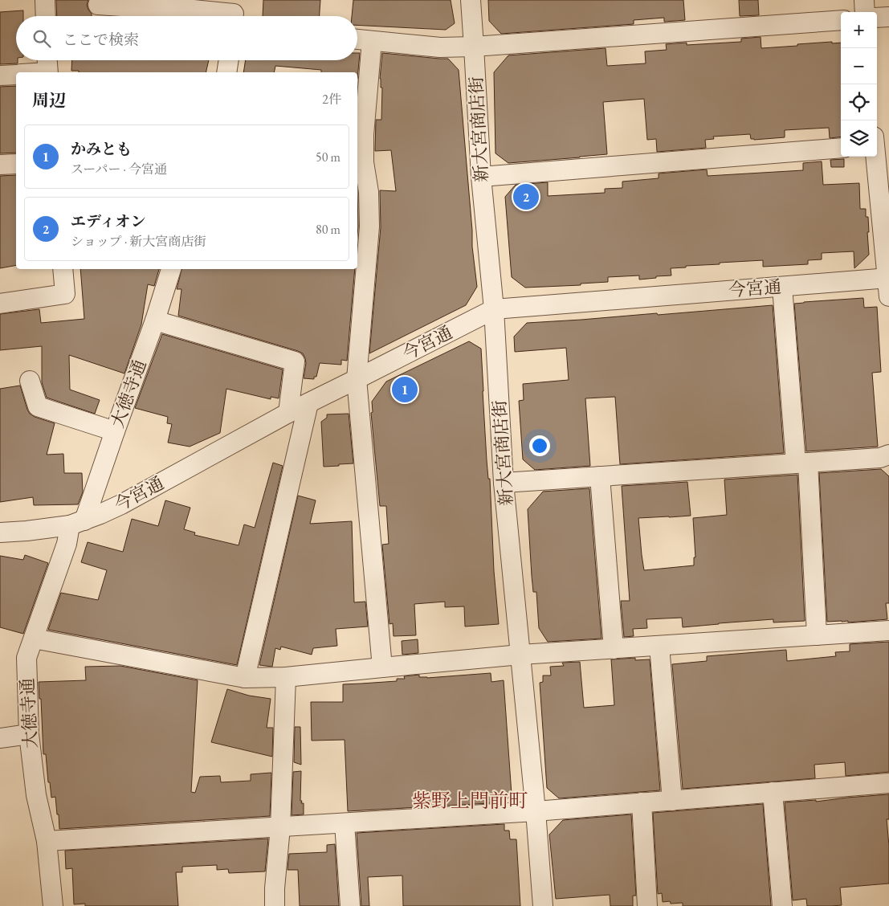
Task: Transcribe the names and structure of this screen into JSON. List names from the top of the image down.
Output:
{
  "streets": {
    "street": ["新大宮商店街", "今宮通", "大徳寺通"]
  },
  "crossings": [
    ["新大宮商店街", "今宮通"],
    ["今宮通", "大徳寺通"]
  ],
  "districts": ["紫野上門前町"],
  "page": {
    "map_buttons": ["+", "−"],
    "search": "ここで検索",
    "heading": ["周辺", "2件"],
    "list": [
      {
        "mark": "1",
        "name": "かみとも",
        "note": "スーパー · 今宮通",
        "value": "50 m"
      },
      {
        "mark": "2",
        "name": "エディオン",
        "note": "ショップ · 新大宮商店街",
        "value": "80 m"
      }
    ],
    "pins": ["2", "1"]
  }
}
